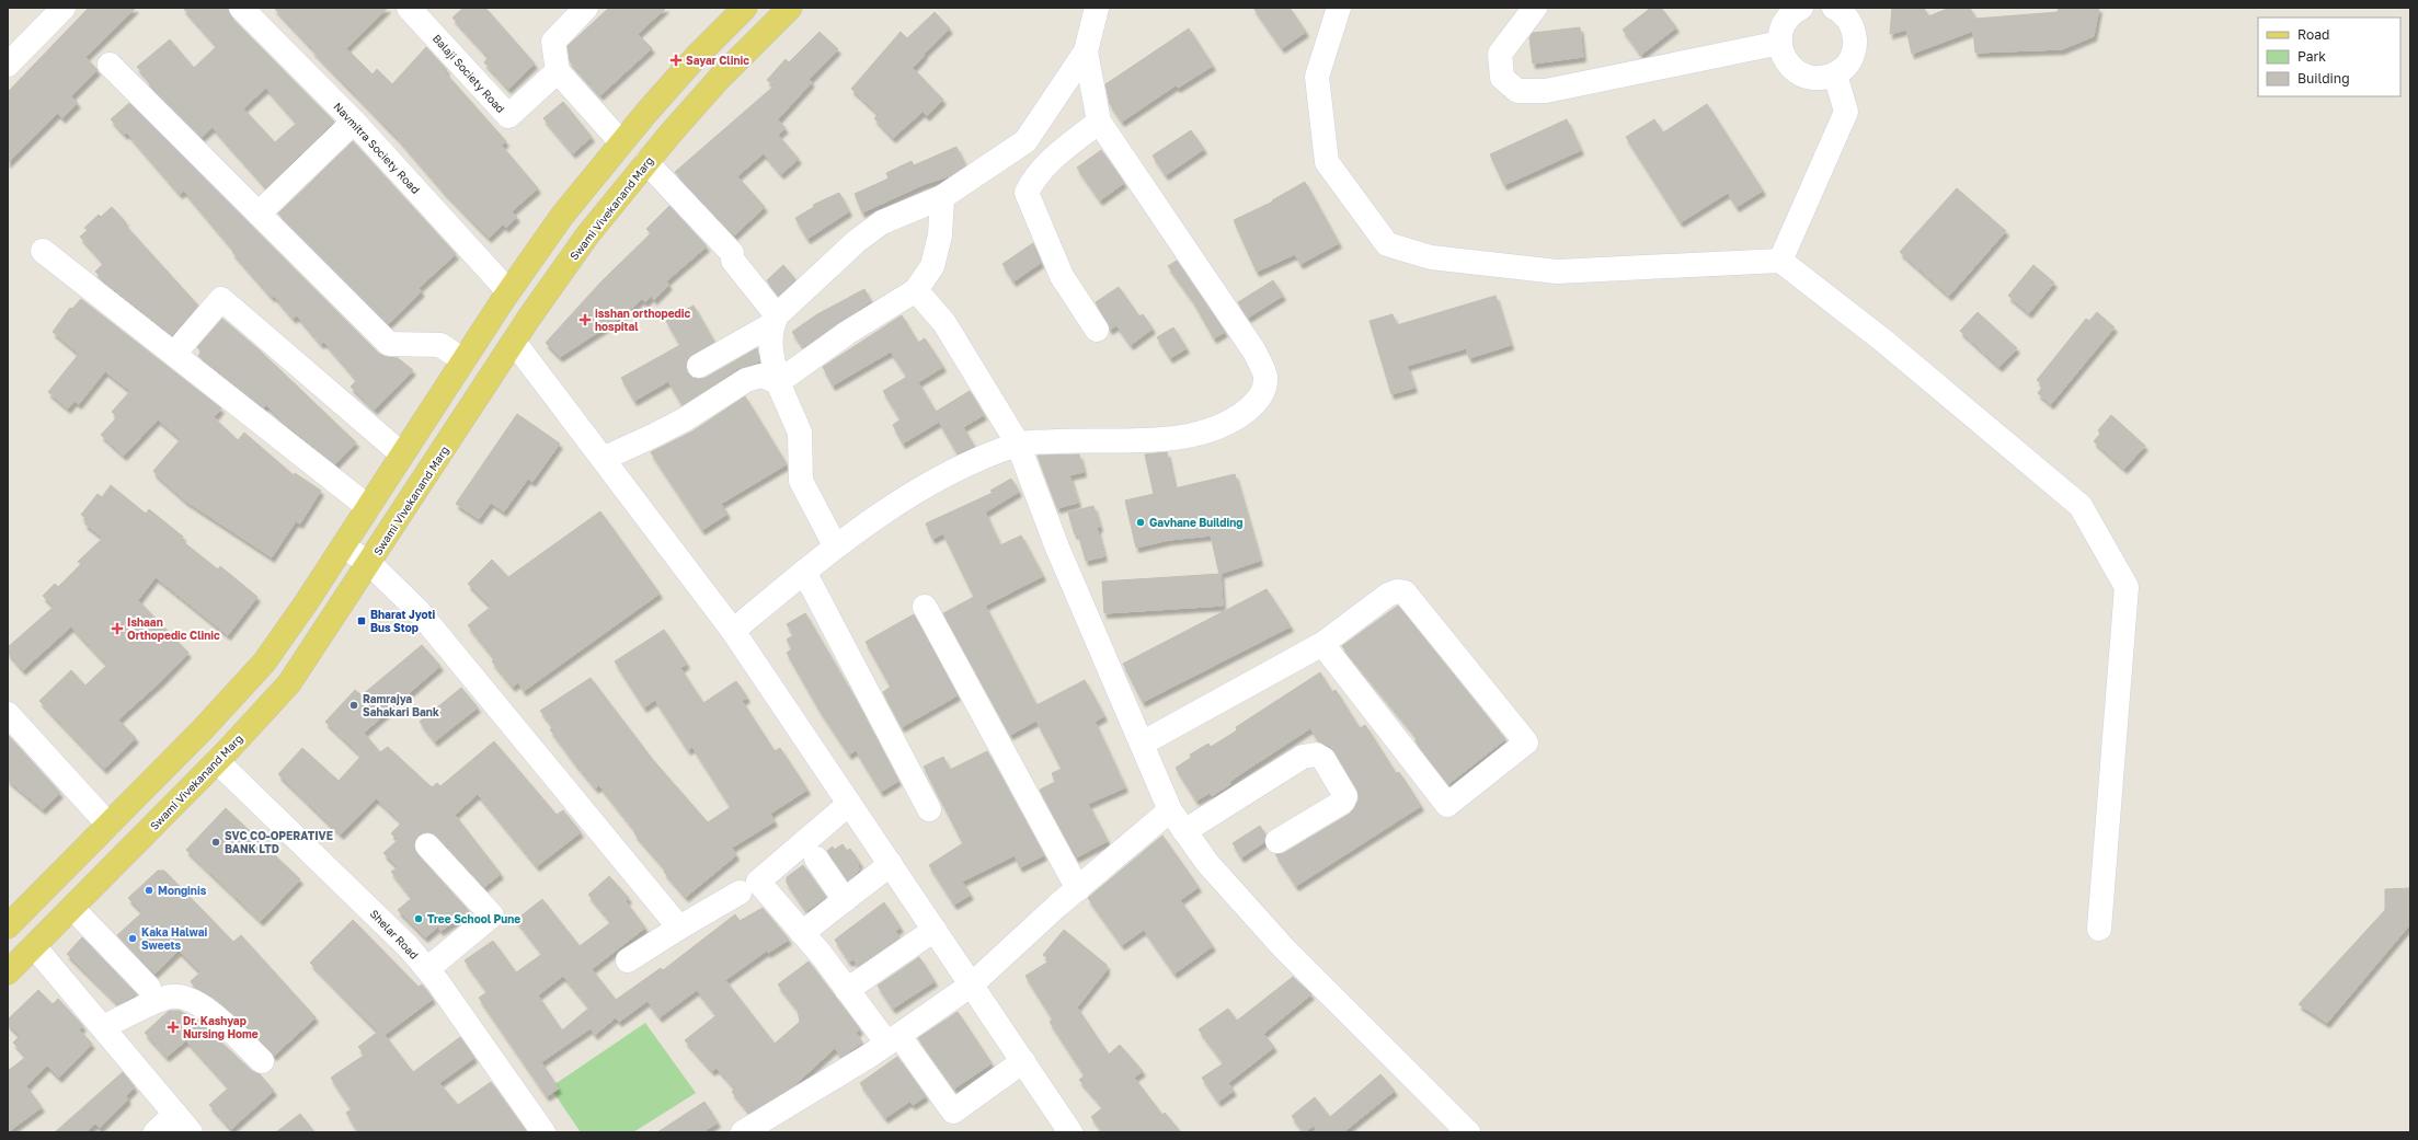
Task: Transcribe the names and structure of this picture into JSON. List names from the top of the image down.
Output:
{
  "streets": {
    "main road": ["Swami Vivekanand Marg"],
    "street": ["Balaji Society Road", "Navmitra Society Road", "Shelar Road"]
  },
  "crossings": [
    ["Swami Vivekanand Marg", "Shelar Road"]
  ],
  "places": {
    "health": [
      "Sayar Clinic",
      "isshan orthopedic hospital",
      "Ishaan Orthopedic Clinic",
      "Dr. Kashyap Nursing Home"
    ],
    "other": [
      "Gavhane Building",
      "Ramrajya Sahakari Bank",
      "SVC CO-OPERATIVE BANK LTD",
      "Monginis",
      "Tree School Pune",
      "Kaka Halwai Sweets"
    ],
    "transit": ["Bharat Jyoti Bus Stop"]
  },
  "legend": ["Road", "Park", "Building"]
}
